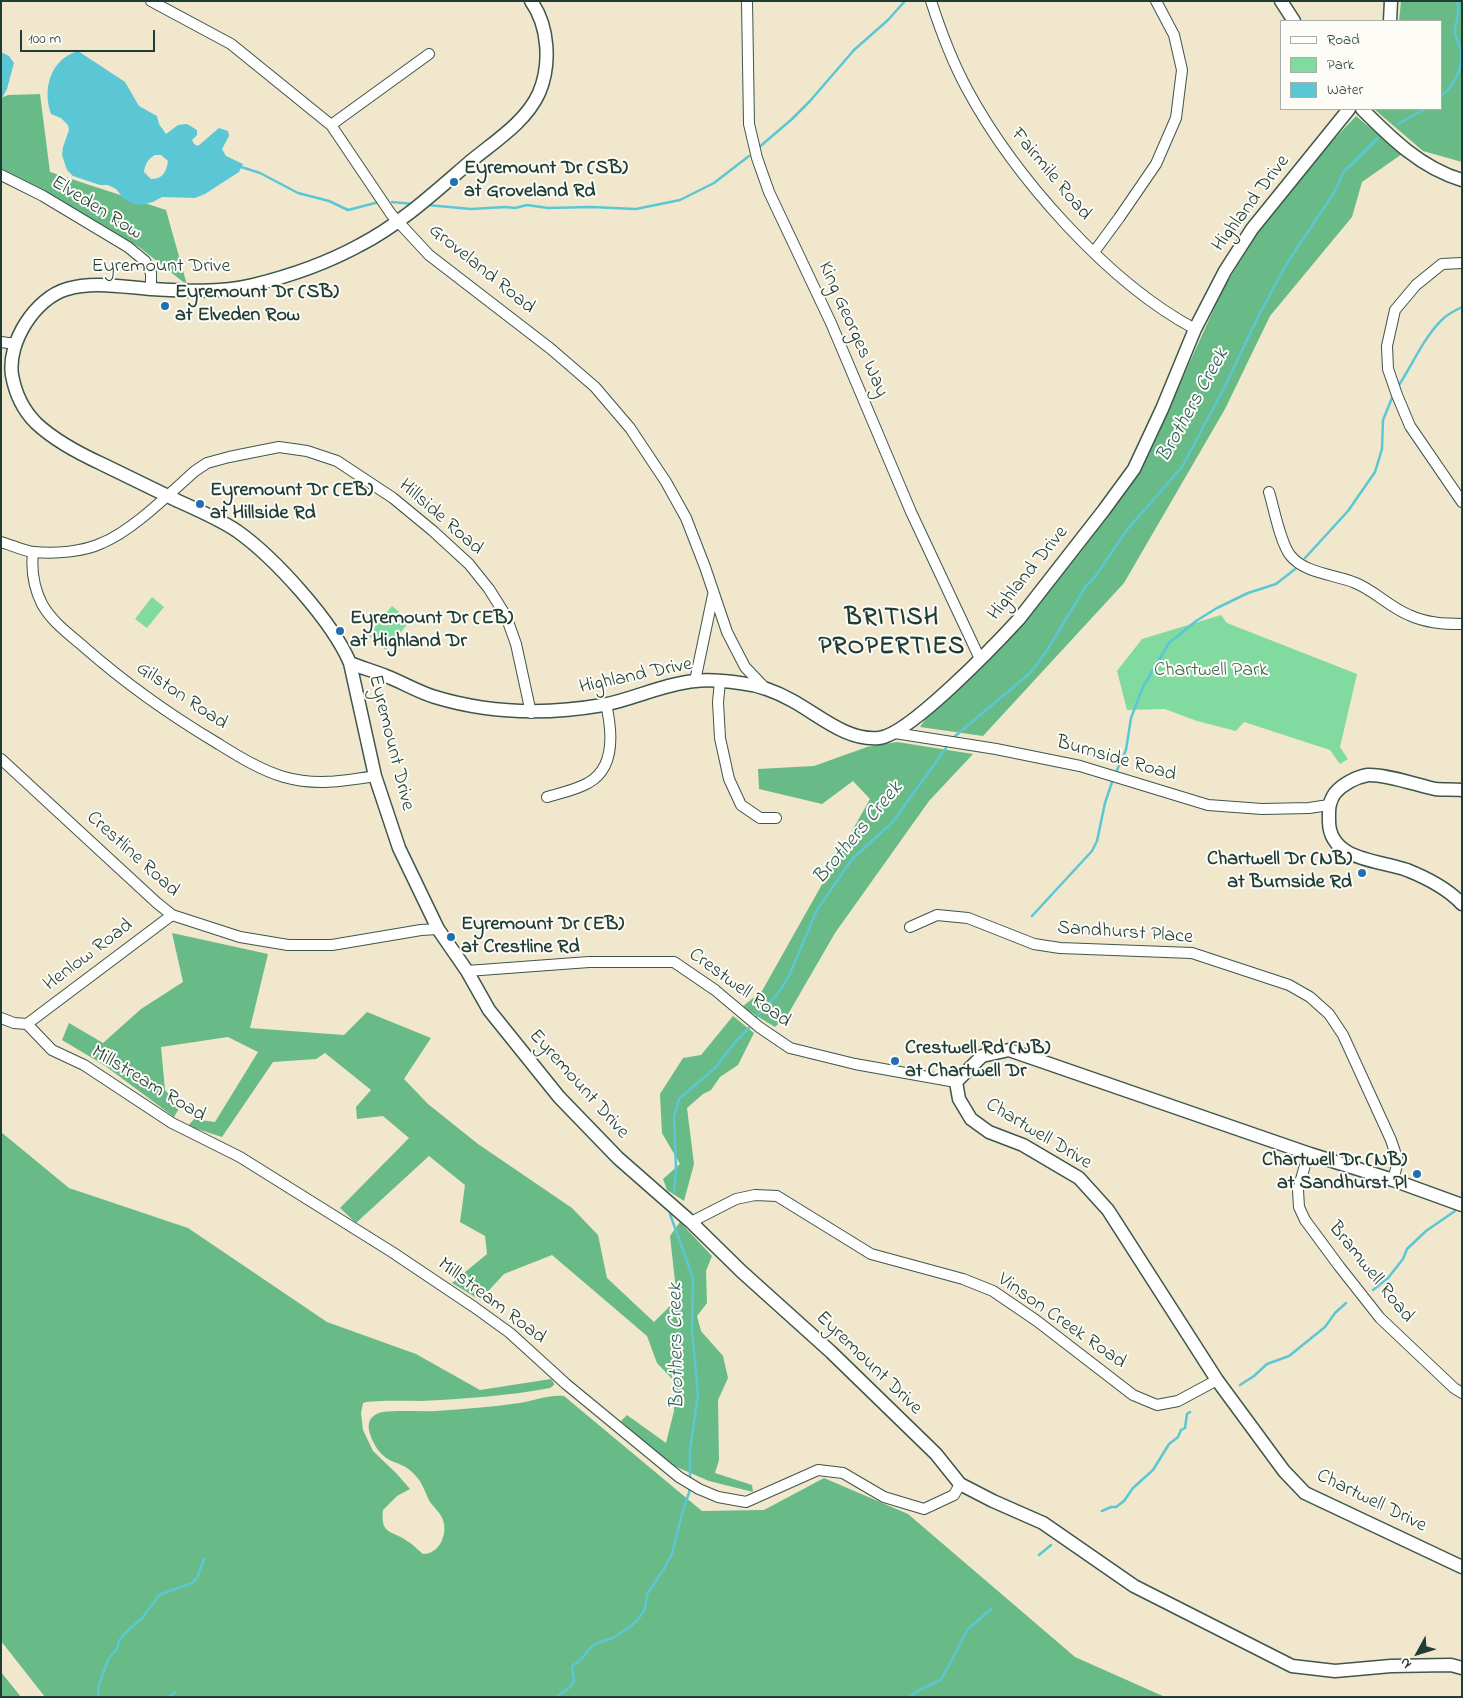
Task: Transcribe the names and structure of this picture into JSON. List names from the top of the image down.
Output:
{
  "streets": {
    "street": [
      "Fairmile Road",
      "Highland Drive",
      "Elveden Row",
      "Eyremount Drive",
      "Groveland Road",
      "King Georges Way",
      "Hillside Road",
      "Gilston Road",
      "Burnside Road",
      "Crestline Road",
      "Sandhurst Place",
      "Henlow Road",
      "Crestwell Road",
      "Millstream Road",
      "Chartwell Drive",
      "Bramwell Road",
      "Vinson Creek Road"
    ]
  },
  "crossings": [
    ["Fairmile Road", "Highland Drive"],
    ["Highland Drive", "Eyremount Drive"],
    ["Highland Drive", "Groveland Road"],
    ["Highland Drive", "King Georges Way"],
    ["Highland Drive", "Hillside Road"],
    ["Highland Drive", "Burnside Road"],
    ["Elveden Row", "Eyremount Drive"],
    ["Eyremount Drive", "Groveland Road"],
    ["Eyremount Drive", "Hillside Road"],
    ["Eyremount Drive", "Gilston Road"],
    ["Eyremount Drive", "Crestline Road"],
    ["Eyremount Drive", "Crestwell Road"],
    ["Eyremount Drive", "Millstream Road"],
    ["Eyremount Drive", "Vinson Creek Road"],
    ["Hillside Road", "Gilston Road"],
    ["Crestline Road", "Henlow Road"],
    ["Henlow Road", "Millstream Road"],
    ["Crestwell Road", "Chartwell Drive"],
    ["Chartwell Drive", "Vinson Creek Road"]
  ],
  "districts": ["BRITISH PROPERTIES"],
  "water": ["Brothers Creek"],
  "parks": ["Chartwell Park"],
  "places": [
    "Eyremount Dr (SB) at Groveland Rd",
    "Eyremount Dr (SB) at Elveden Row",
    "Eyremount Dr (EB) at Hillside Rd",
    "Eyremount Dr (EB) at Highland Dr",
    "Chartwell Dr (NB) at Burnside Rd",
    "Eyremount Dr (EB) at Crestline Rd",
    "Crestwell Rd (NB) at Chartwell Dr",
    "Chartwell Dr (NB) at Sandhurst Pl"
  ],
  "legend": ["Road", "Park", "Water"],
  "scale_bar": "100 m",
  "north": "bottom left"
}
